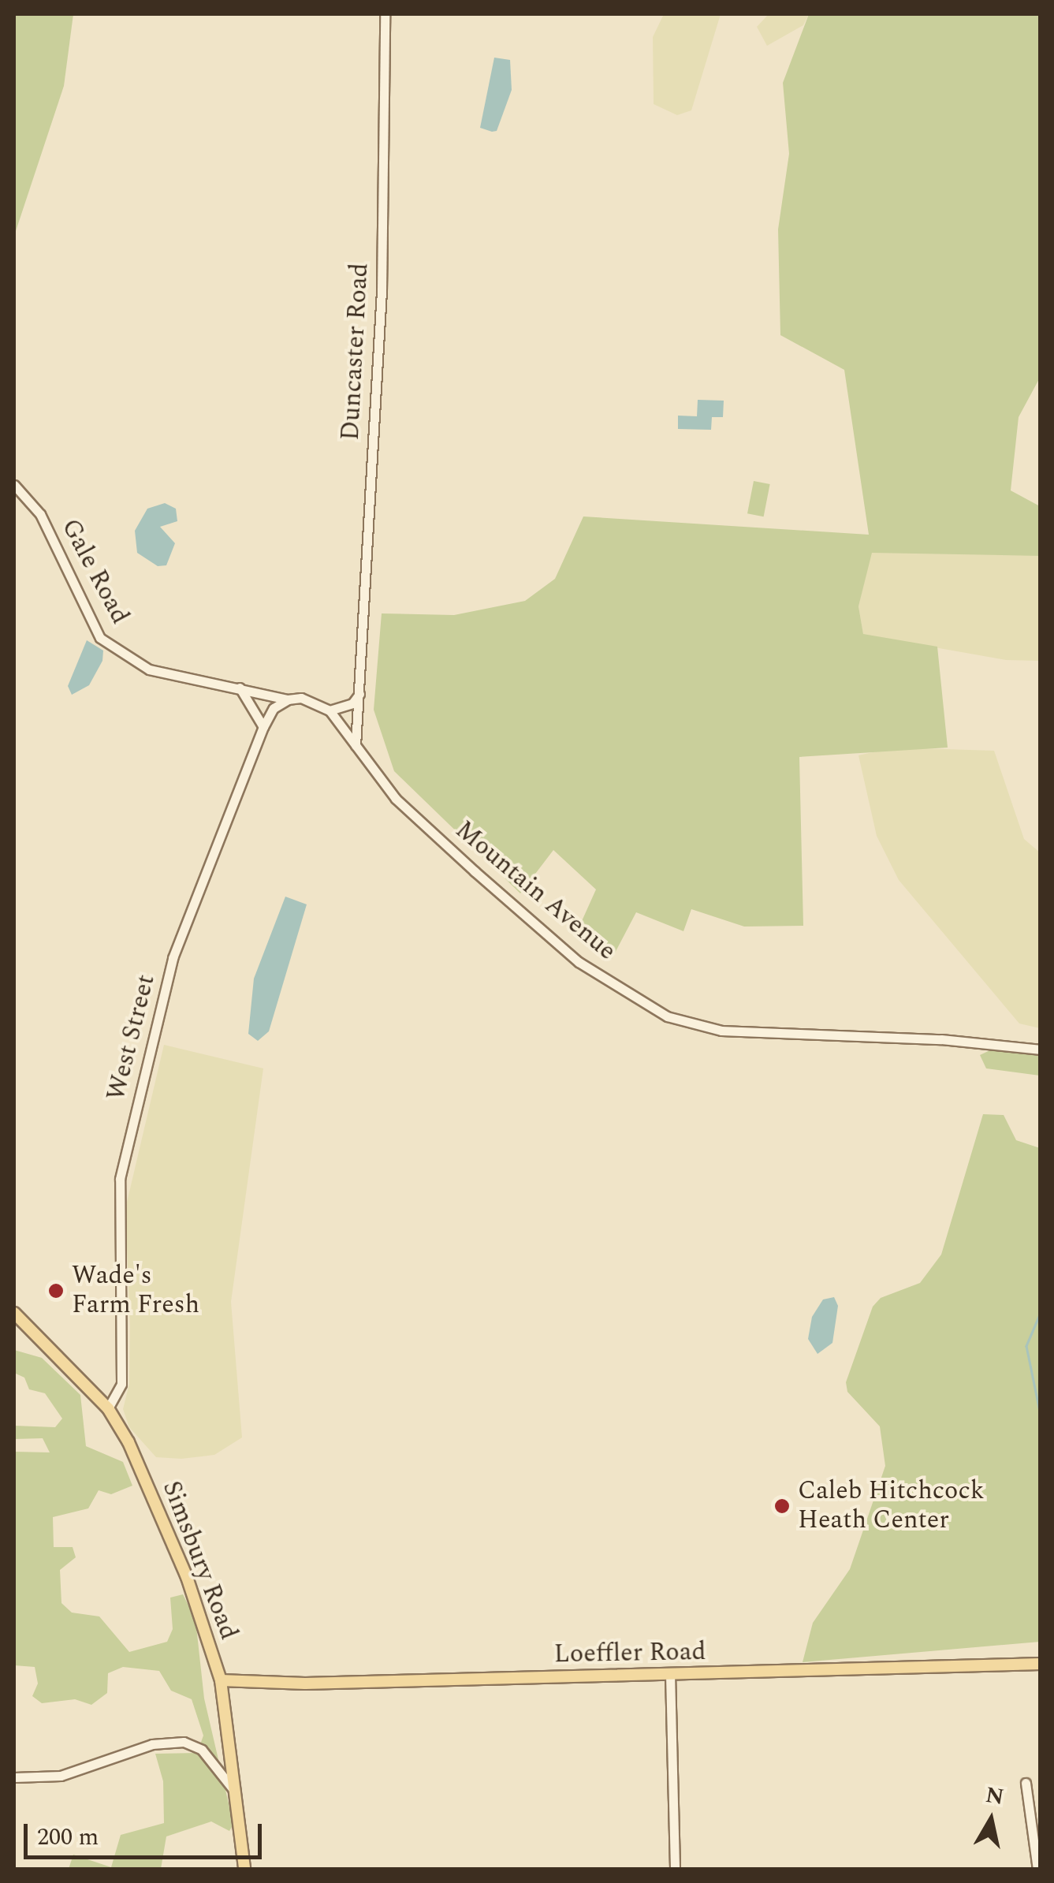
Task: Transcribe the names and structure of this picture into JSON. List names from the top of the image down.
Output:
{
  "streets": {
    "main road": ["Simsbury Road", "Loeffler Road"],
    "street": [
      "Duncaster Road",
      "Gale Road",
      "Mountain Avenue",
      "West Street"
    ]
  },
  "crossings": [
    ["Duncaster Road", "Mountain Avenue"],
    ["Gale Road", "West Street"],
    ["West Street", "Simsbury Road"],
    ["Simsbury Road", "Loeffler Road"]
  ],
  "places": ["Wade's Farm Fresh", "Caleb Hitchcock Heath Center"],
  "scale_bar": "200 m",
  "north": "top"
}
